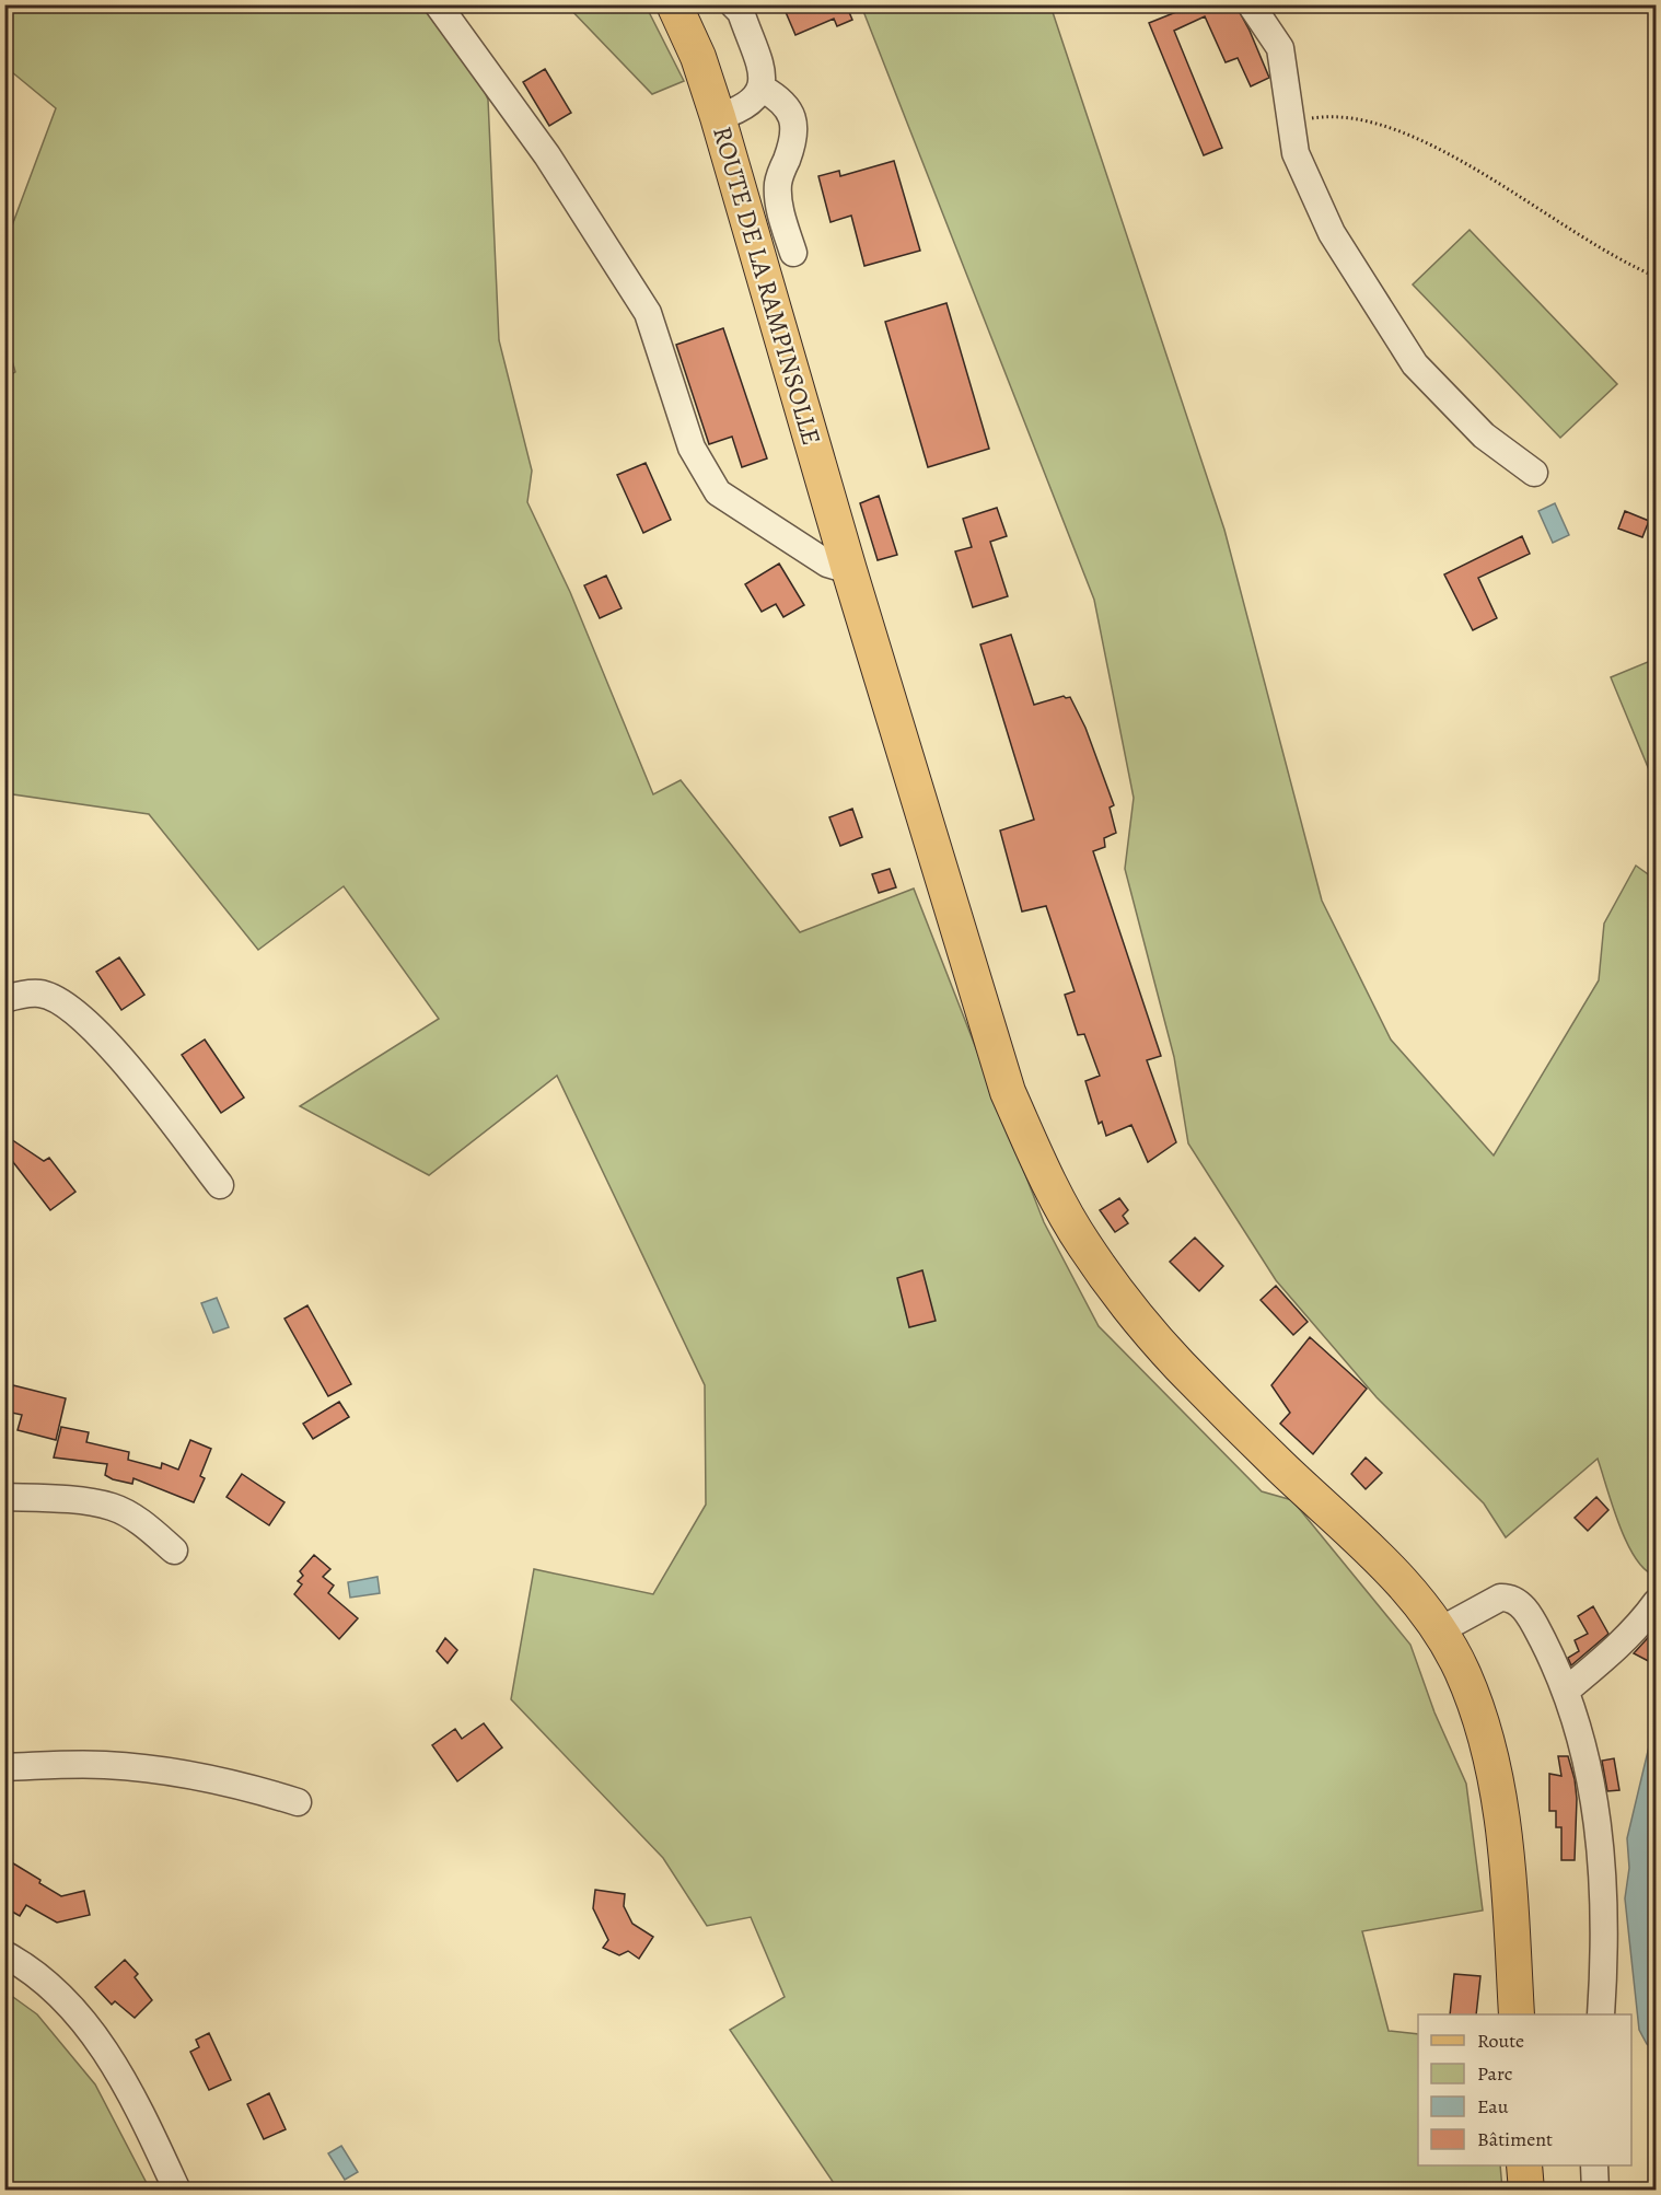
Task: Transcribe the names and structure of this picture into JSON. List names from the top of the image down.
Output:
{
  "streets": {
    "main road": ["ROUTE DE LA RAMPINSOLLE"]
  },
  "legend": [
    "Route",
    "Parc",
    "Eau",
    "Bâtiment"
  ]
}
